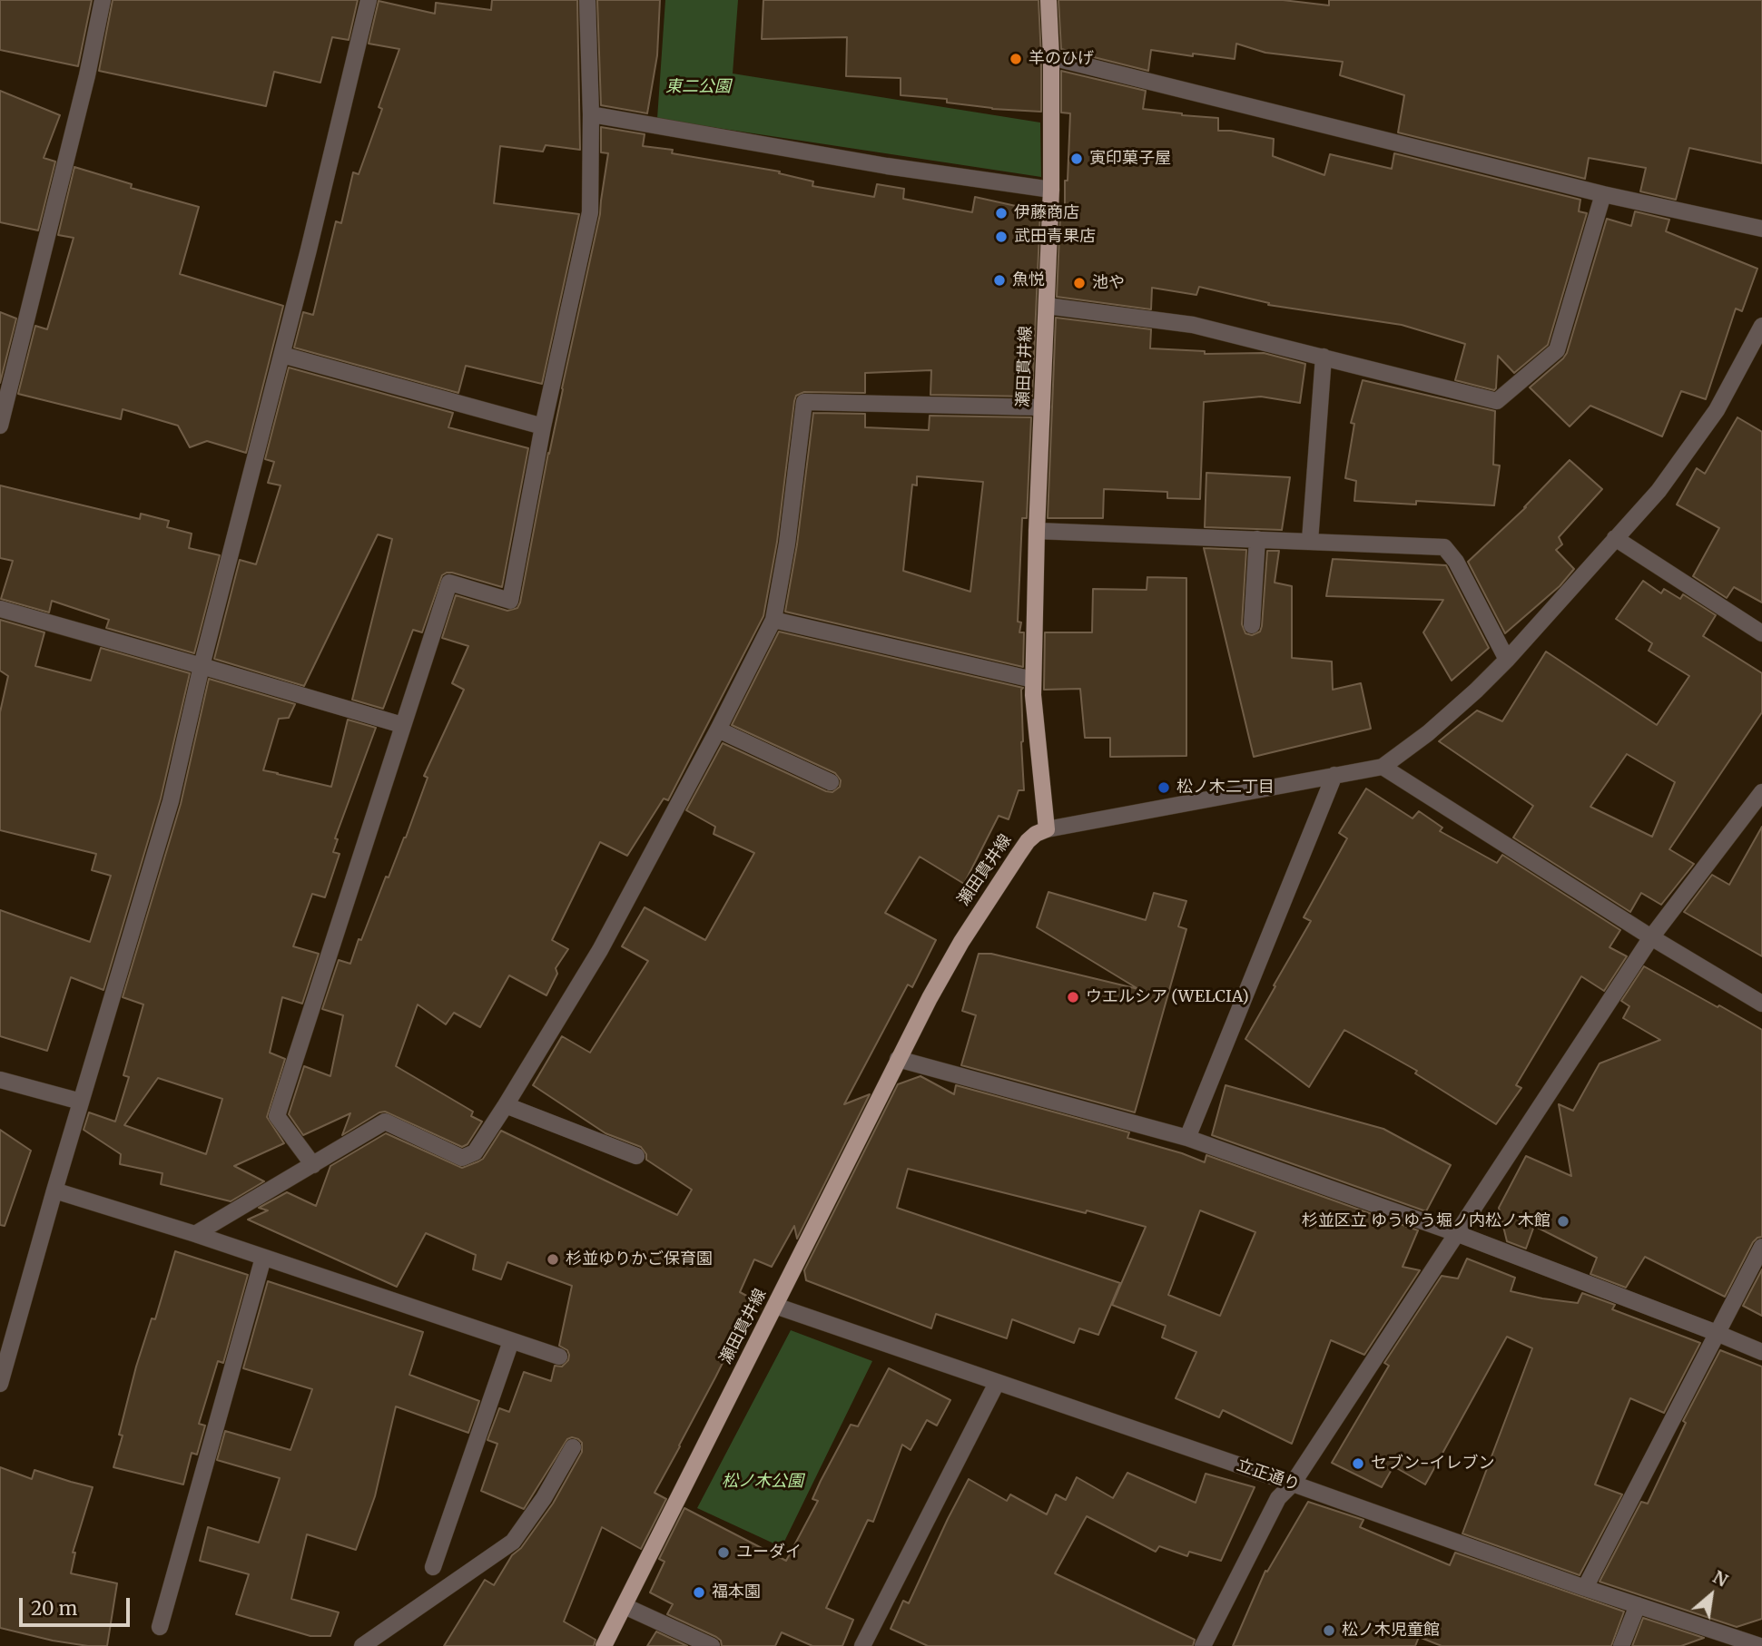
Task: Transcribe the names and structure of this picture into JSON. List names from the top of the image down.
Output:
{
  "streets": {
    "main road": ["瀬田貫井線"],
    "street": ["立正通り"]
  },
  "crossings": [
    ["瀬田貫井線", "立正通り"]
  ],
  "parks": ["東二公園", "松ノ木公園"],
  "places": [
    "羊のひげ",
    "寅印菓子屋",
    "伊藤商店",
    "武田青果店",
    "魚悦",
    "池や",
    "松ノ木二丁目",
    "ウエルシア (WELCIA)",
    "杉並区立 ゆうゆう堀ノ内松ノ木館",
    "杉並ゆりかご保育園",
    "セブン-イレブン",
    "ユーダイ",
    "福本園",
    "松ノ木児童館"
  ],
  "scale_bar": "20 m",
  "north": "top right"
}
